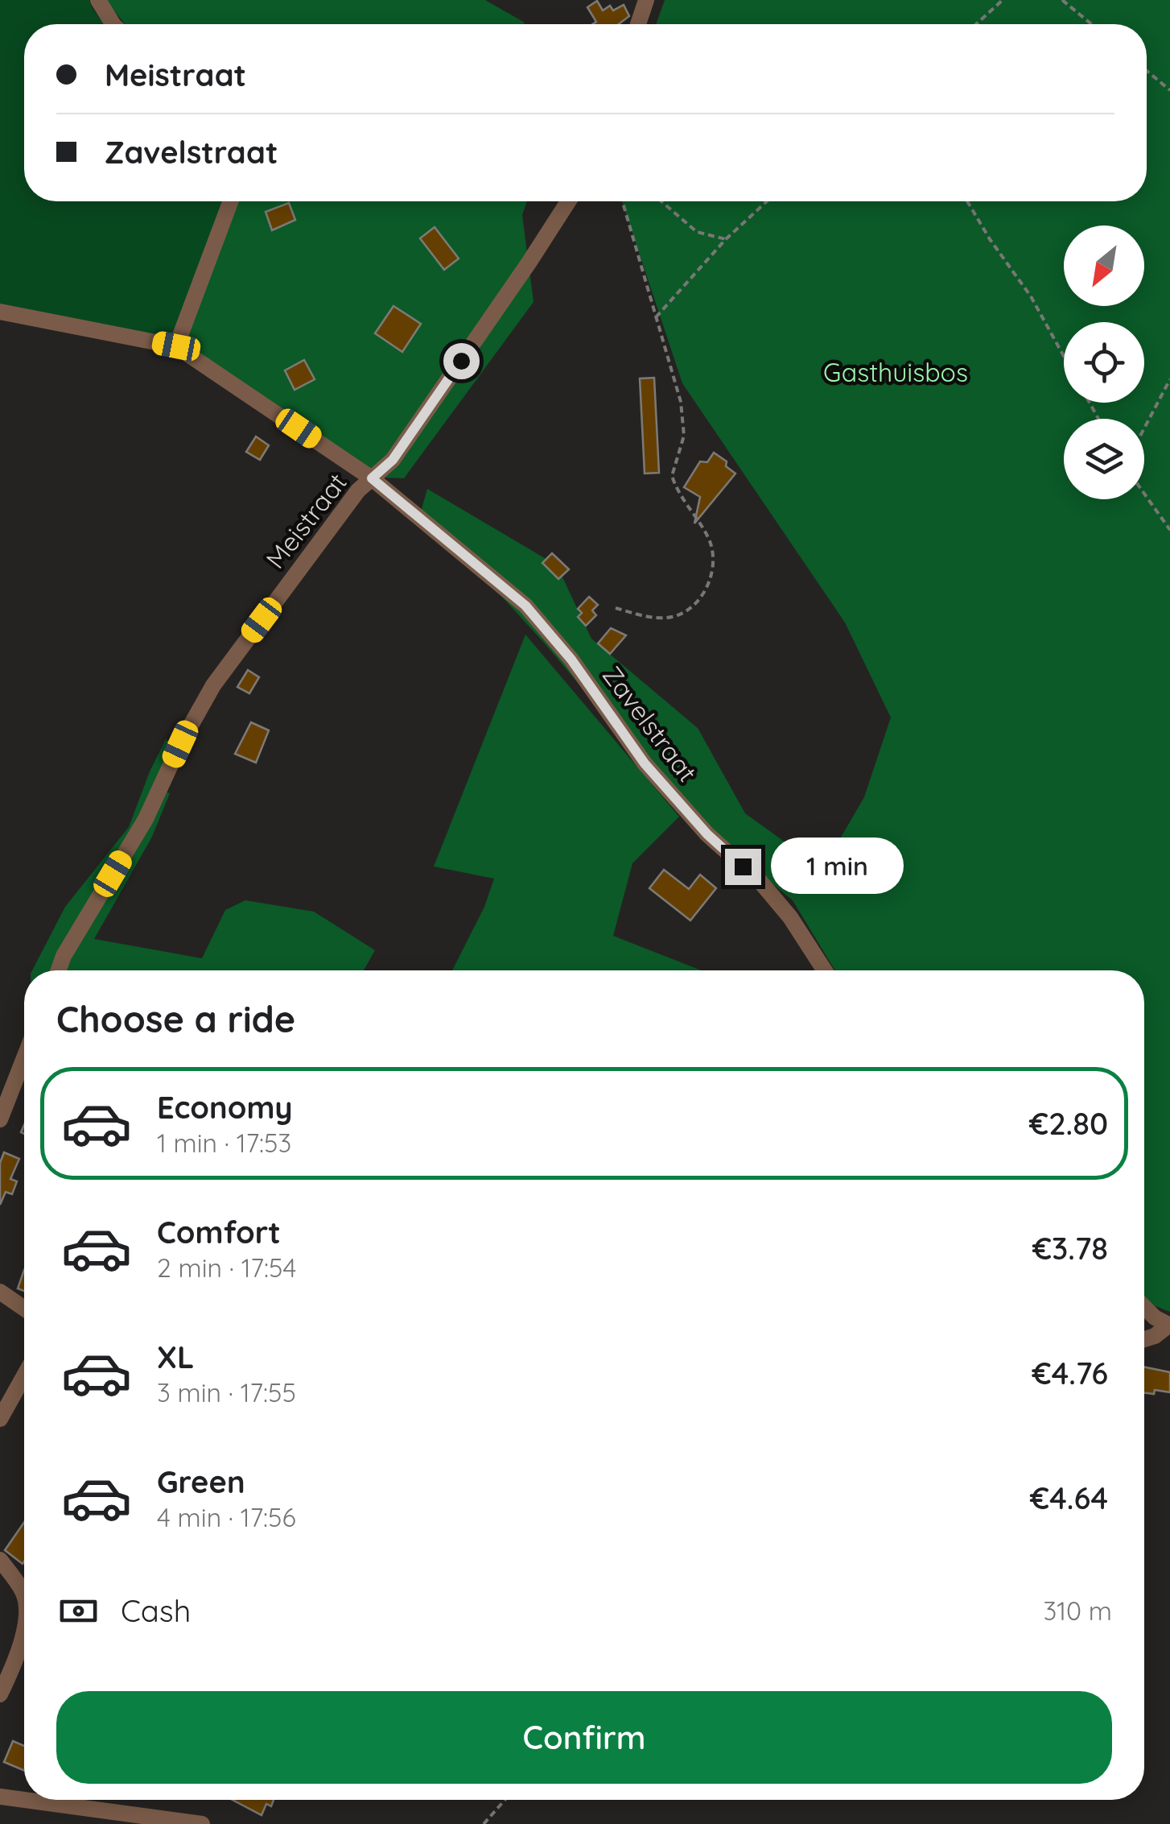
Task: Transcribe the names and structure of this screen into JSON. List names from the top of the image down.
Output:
{
  "streets": {
    "street": ["Meistraat", "Zavelstraat"]
  },
  "crossings": [
    ["Meistraat", "Zavelstraat"]
  ],
  "parks": ["Gasthuisbos"],
  "north": "bottom left",
  "page": {
    "banner": ["Meistraat", "Zavelstraat"],
    "bubble": "1 min",
    "heading": "Choose a ride",
    "list": [
      {
        "name": "Economy",
        "note": "1 min · 17:53",
        "value": "€2.80"
      },
      {
        "name": "Comfort",
        "note": "2 min · 17:54",
        "value": "€3.78"
      },
      {
        "name": "XL",
        "note": "3 min · 17:55",
        "value": "€4.76"
      },
      {
        "name": "Green",
        "note": "4 min · 17:56",
        "value": "€4.64"
      }
    ],
    "pay": ["Cash", "310 m"],
    "buttons": "Confirm"
  }
}
